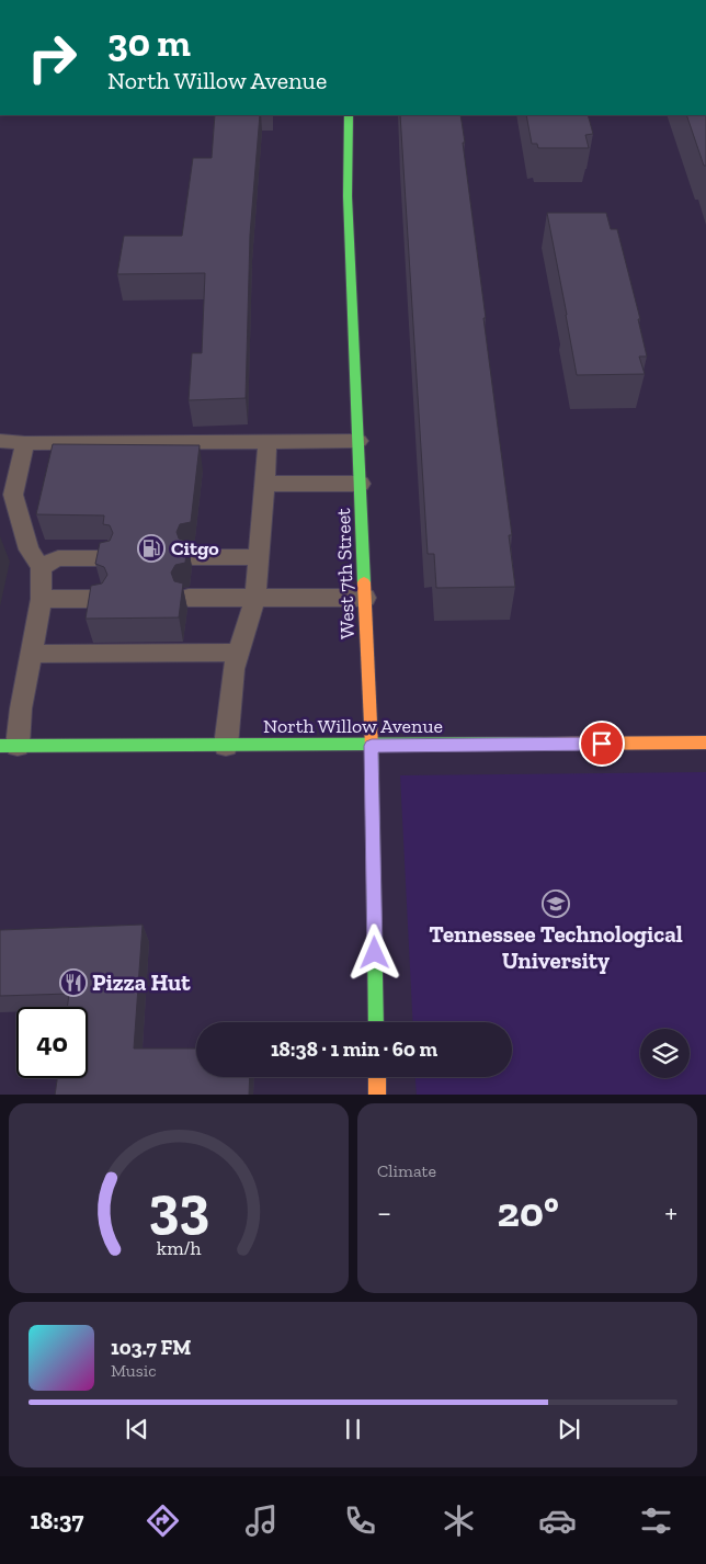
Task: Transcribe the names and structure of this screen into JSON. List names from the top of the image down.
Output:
{
  "streets": {
    "street": ["West 7th Street", "North Willow Avenue"]
  },
  "crossings": [
    ["West 7th Street", "North Willow Avenue"]
  ],
  "places": {
    "fuel station": ["Citgo"],
    "school or university": ["Tennessee Technological University"],
    "restaurant": ["Pizza Hut"]
  },
  "page": {
    "turn": ["30 m", "North Willow Avenue"],
    "limit": "40",
    "trip": "18:38 · 1 min · 60 m",
    "tile": "Climate",
    "heat": ["−", "20°", "+"],
    "song": ["103.7 FM", "Music"],
    "tabs": "18:37",
    "gauge": ["33", "km/h"]
  }
}
